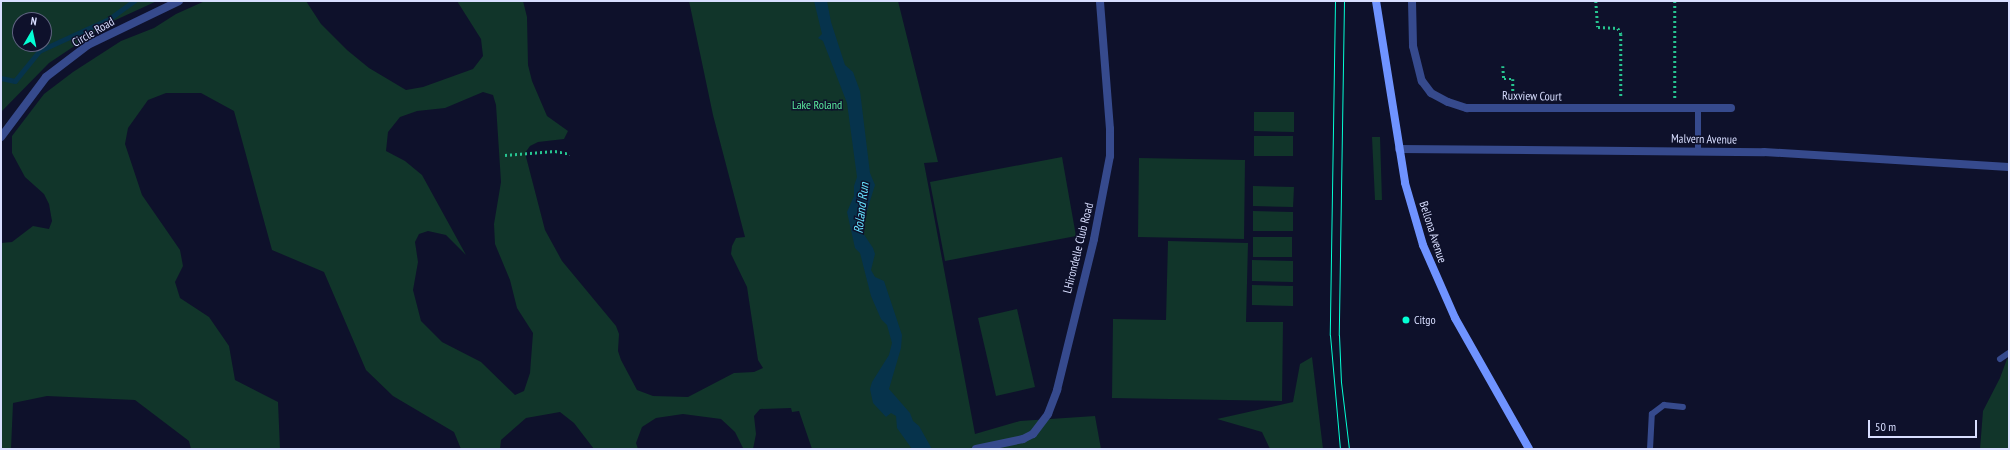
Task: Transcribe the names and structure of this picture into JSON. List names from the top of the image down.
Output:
{
  "streets": {
    "main road": ["Bellona Avenue"],
    "street": [
      "Circle Road",
      "Ruxview Court",
      "Malvern Avenue",
      "LHirondelle Club Road"
    ]
  },
  "crossings": [
    ["Malvern Avenue", "Bellona Avenue"]
  ],
  "water": ["Roland Run"],
  "parks": ["Lake Roland"],
  "places": ["Citgo"],
  "scale_bar": "50 m",
  "north": "top"
}
